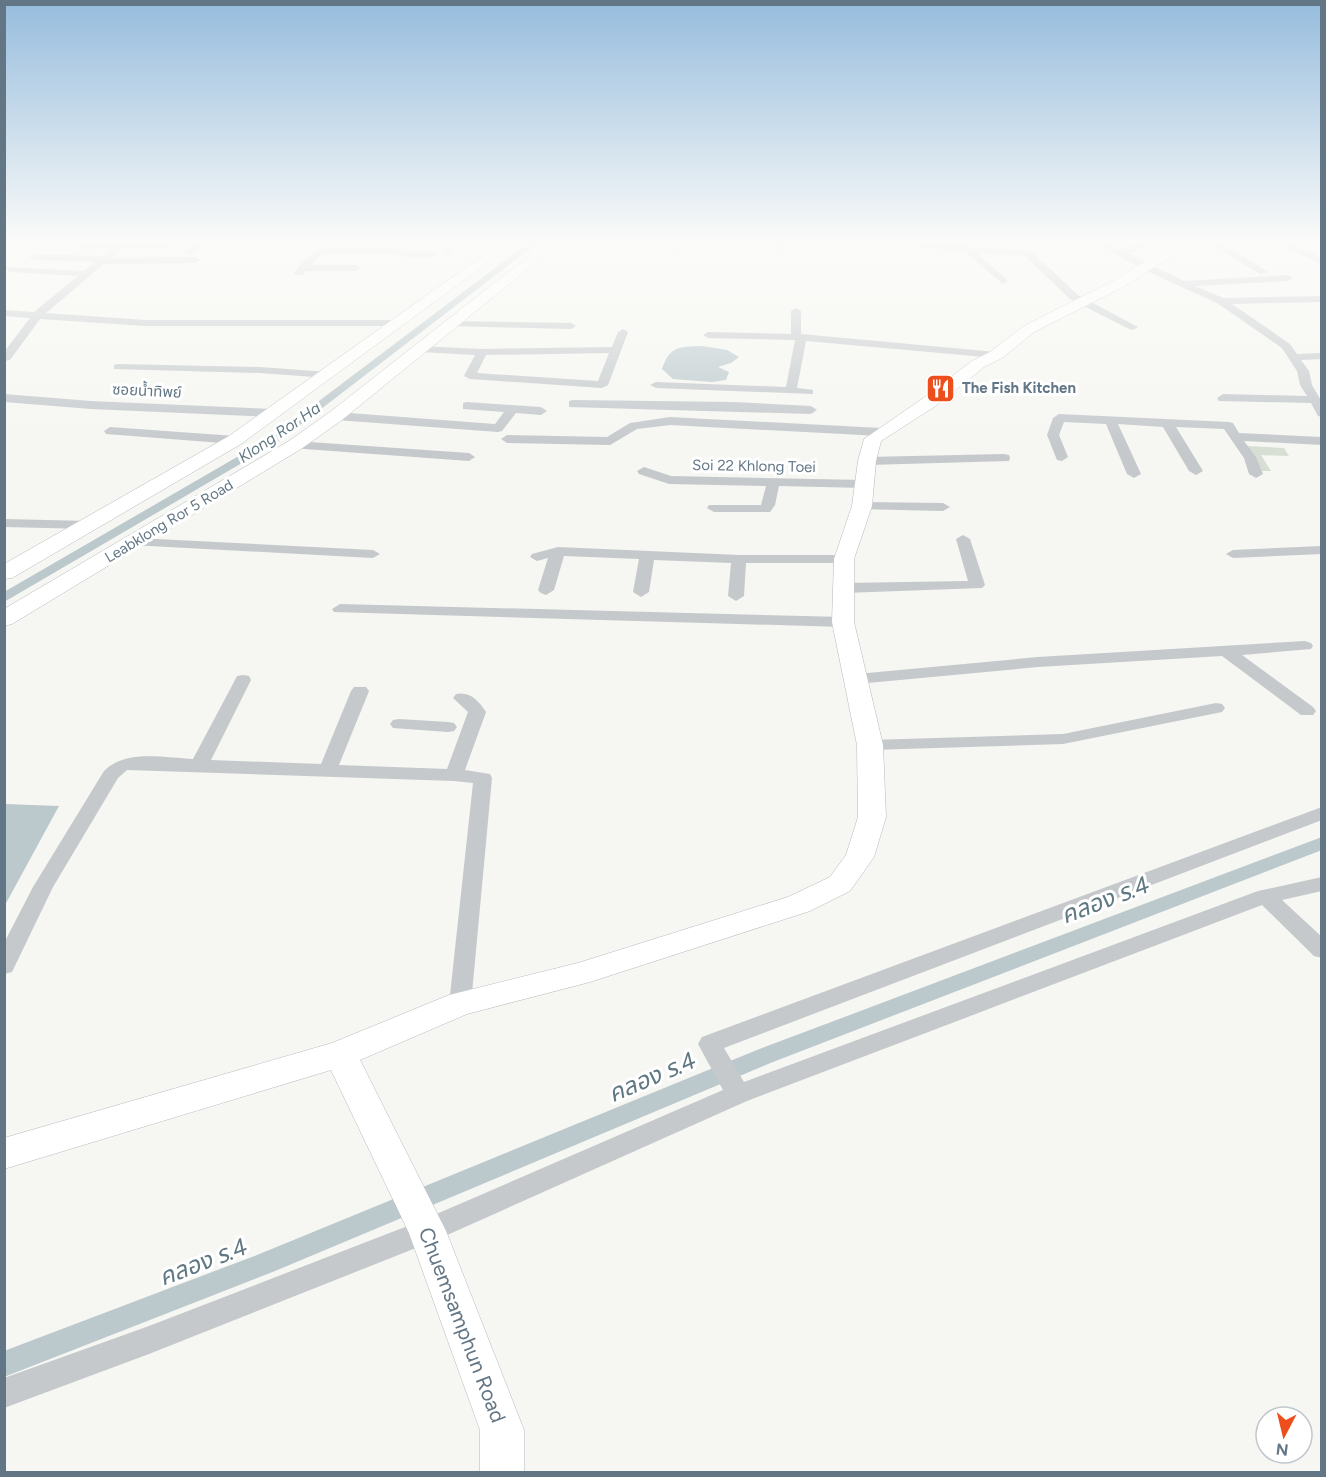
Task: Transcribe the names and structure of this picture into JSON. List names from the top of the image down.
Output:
{
  "streets": {
    "street": [
      "ซอยน้ำทิพย์",
      "Soi 22 Khlong Toei",
      "Leabklong Ror 5 Road",
      "Chuemsamphun Road"
    ]
  },
  "crossings": [
    ["ซอยน้ำทิพย์", "Leabklong Ror 5 Road"]
  ],
  "water": ["Klong Ror Ha", "คลอง ร.4"],
  "places": {
    "restaurant": ["The Fish Kitchen"]
  },
  "north": "bottom"
}
